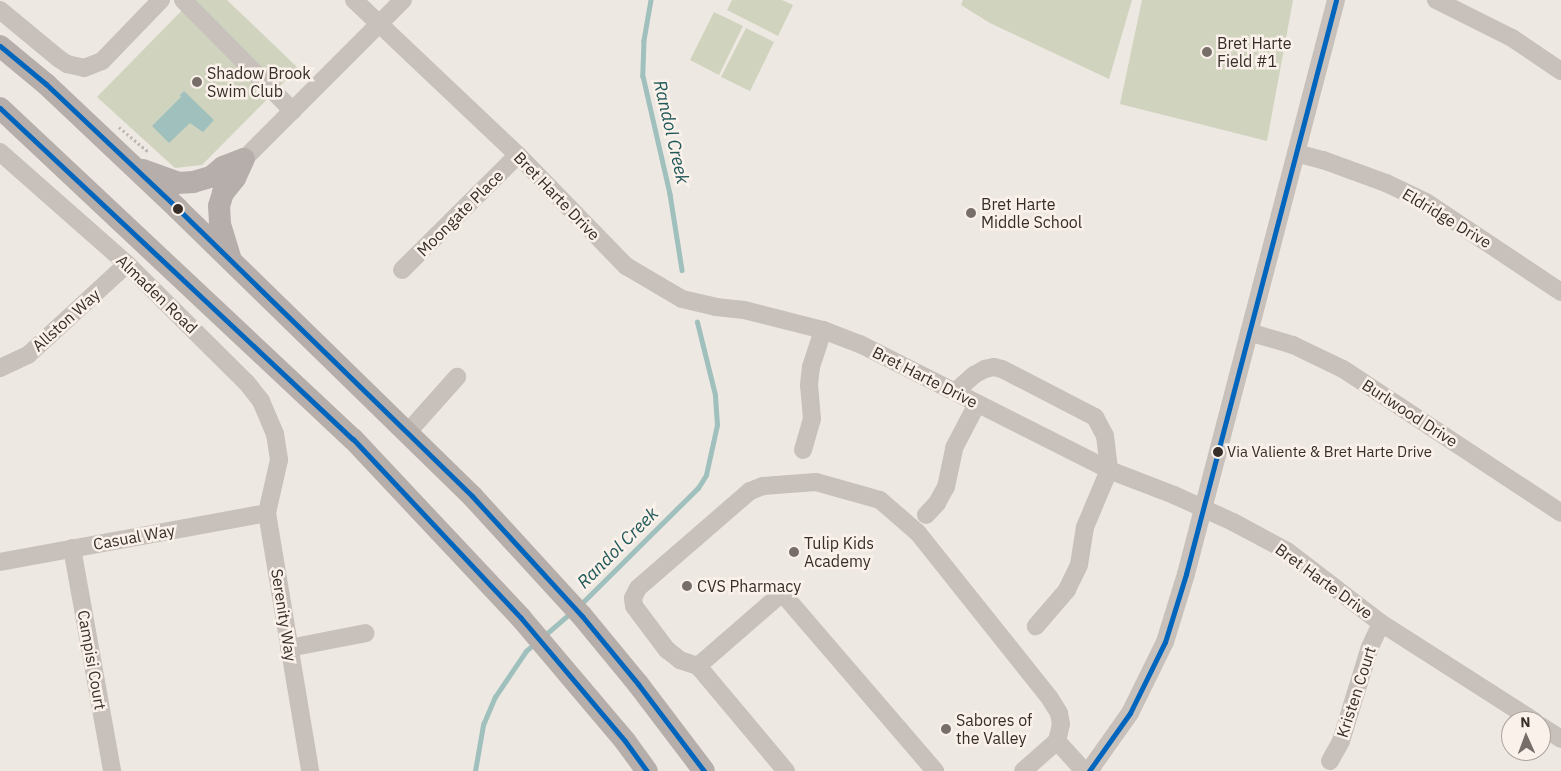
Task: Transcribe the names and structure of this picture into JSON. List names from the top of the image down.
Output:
{
  "streets": {
    "street": [
      "Bret Harte Drive",
      "Moongate Place",
      "Eldridge Drive",
      "Almaden Road",
      "Allston Way",
      "Burlwood Drive",
      "Casual Way",
      "Serenity Way",
      "Campisi Court",
      "Kristen Court"
    ]
  },
  "crossings": [
    ["Bret Harte Drive", "Moongate Place"],
    ["Bret Harte Drive", "Kristen Court"],
    ["Almaden Road", "Allston Way"],
    ["Almaden Road", "Serenity Way"],
    ["Casual Way", "Serenity Way"],
    ["Casual Way", "Campisi Court"]
  ],
  "water": ["Randol Creek"],
  "places": [
    "Bret Harte Field #1",
    "Shadow Brook Swim Club",
    "Bret Harte Middle School",
    "Via Valiente & Bret Harte Drive",
    "Tulip Kids Academy",
    "CVS Pharmacy",
    "Sabores of the Valley"
  ],
  "north": "top"
}
